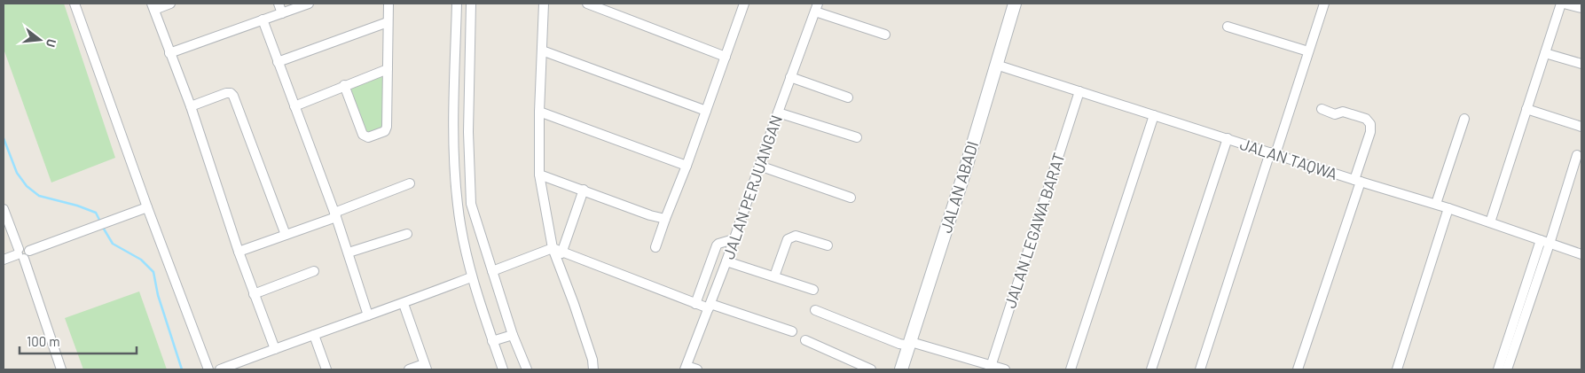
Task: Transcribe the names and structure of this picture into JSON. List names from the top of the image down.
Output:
{
  "streets": {
    "street": [
      "JALAN TAQWA",
      "JALAN PERJUANGAN",
      "JALAN ABADI",
      "JALAN LEGAWA BARAT"
    ]
  },
  "crossings": [
    ["JALAN TAQWA", "JALAN ABADI"],
    ["JALAN TAQWA", "JALAN LEGAWA BARAT"]
  ],
  "scale_bar": "100 m",
  "north": "right"
}
